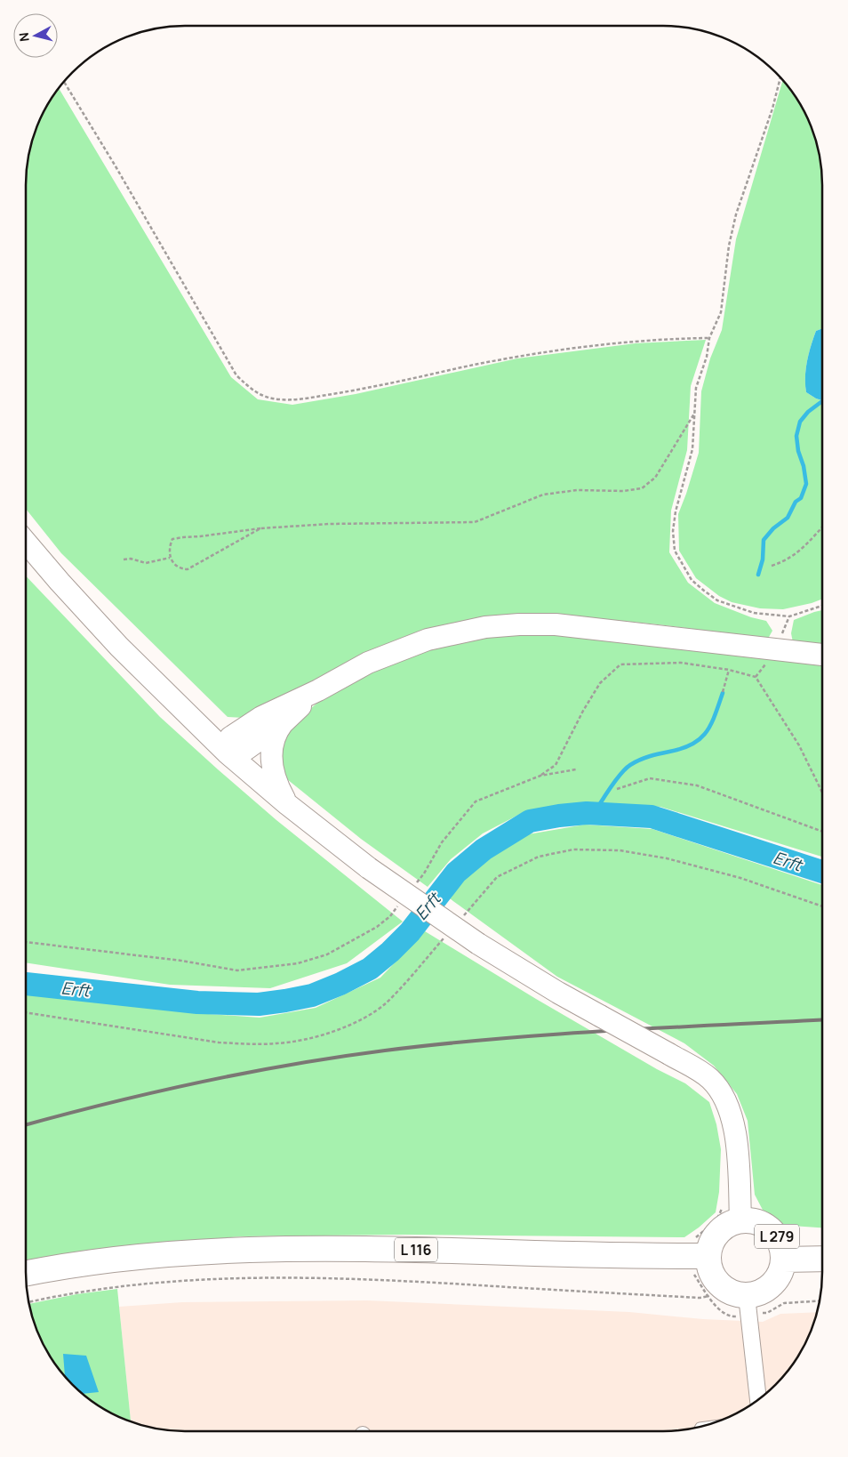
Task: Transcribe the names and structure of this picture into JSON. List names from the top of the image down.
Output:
{
  "streets": {
    "main road": ["L 279", "L 116"]
  },
  "crossings": [
    ["L 279", "L 116"]
  ],
  "water": ["Erft"],
  "north": "left"
}
